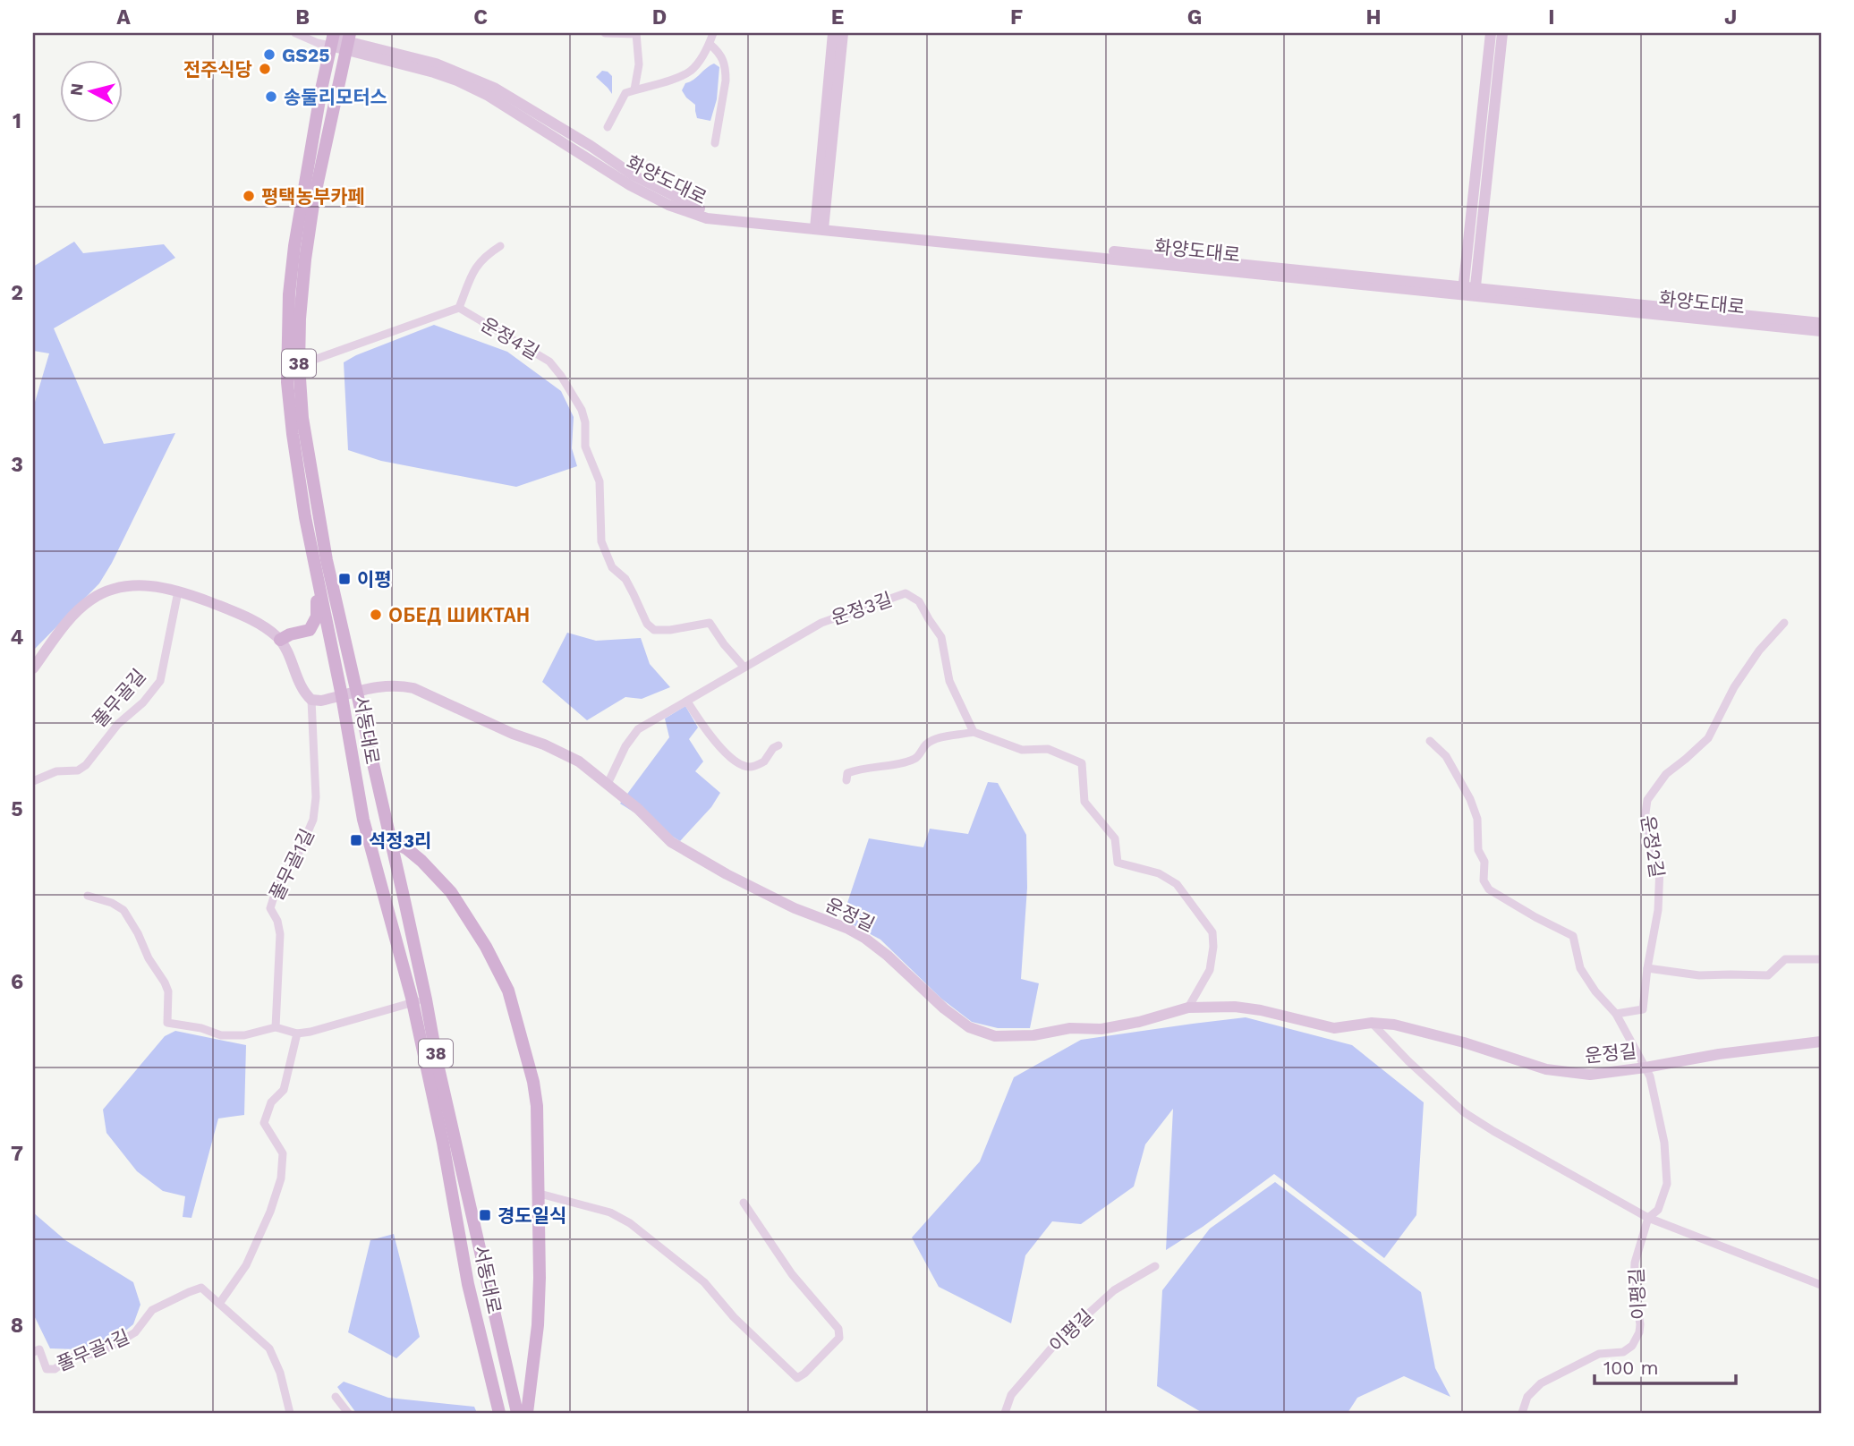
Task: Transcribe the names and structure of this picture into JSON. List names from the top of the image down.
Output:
{
  "streets": {
    "main road": ["38", "서동대로"],
    "street": [
      "화양도대로",
      "운정4길",
      "운정3길",
      "풀무골길",
      "운정2길",
      "풀무골1길",
      "운정길",
      "이평길"
    ]
  },
  "crossings": [
    ["화양도대로", "서동대로"],
    ["운정4길", "운정3길"],
    ["운정4길", "서동대로"],
    ["운정3길", "운정길"],
    ["서동대로", "운정길"],
    ["운정길", "이평길"]
  ],
  "places": {
    "other": [
      "GS25",
      "전주식당",
      "송둘리모터스",
      "평택농부카페",
      "ОБЕД ШИКТАН"
    ],
    "transit": ["이평", "석정3리", "경도일식"]
  },
  "scale_bar": "100 m",
  "north": "left",
  "grid": {
    "columns": [
      "A",
      "B",
      "C",
      "D",
      "E",
      "F",
      "G",
      "H",
      "I",
      "J"
    ],
    "rows": [
      "1",
      "2",
      "3",
      "4",
      "5",
      "6",
      "7",
      "8"
    ]
  }
}
